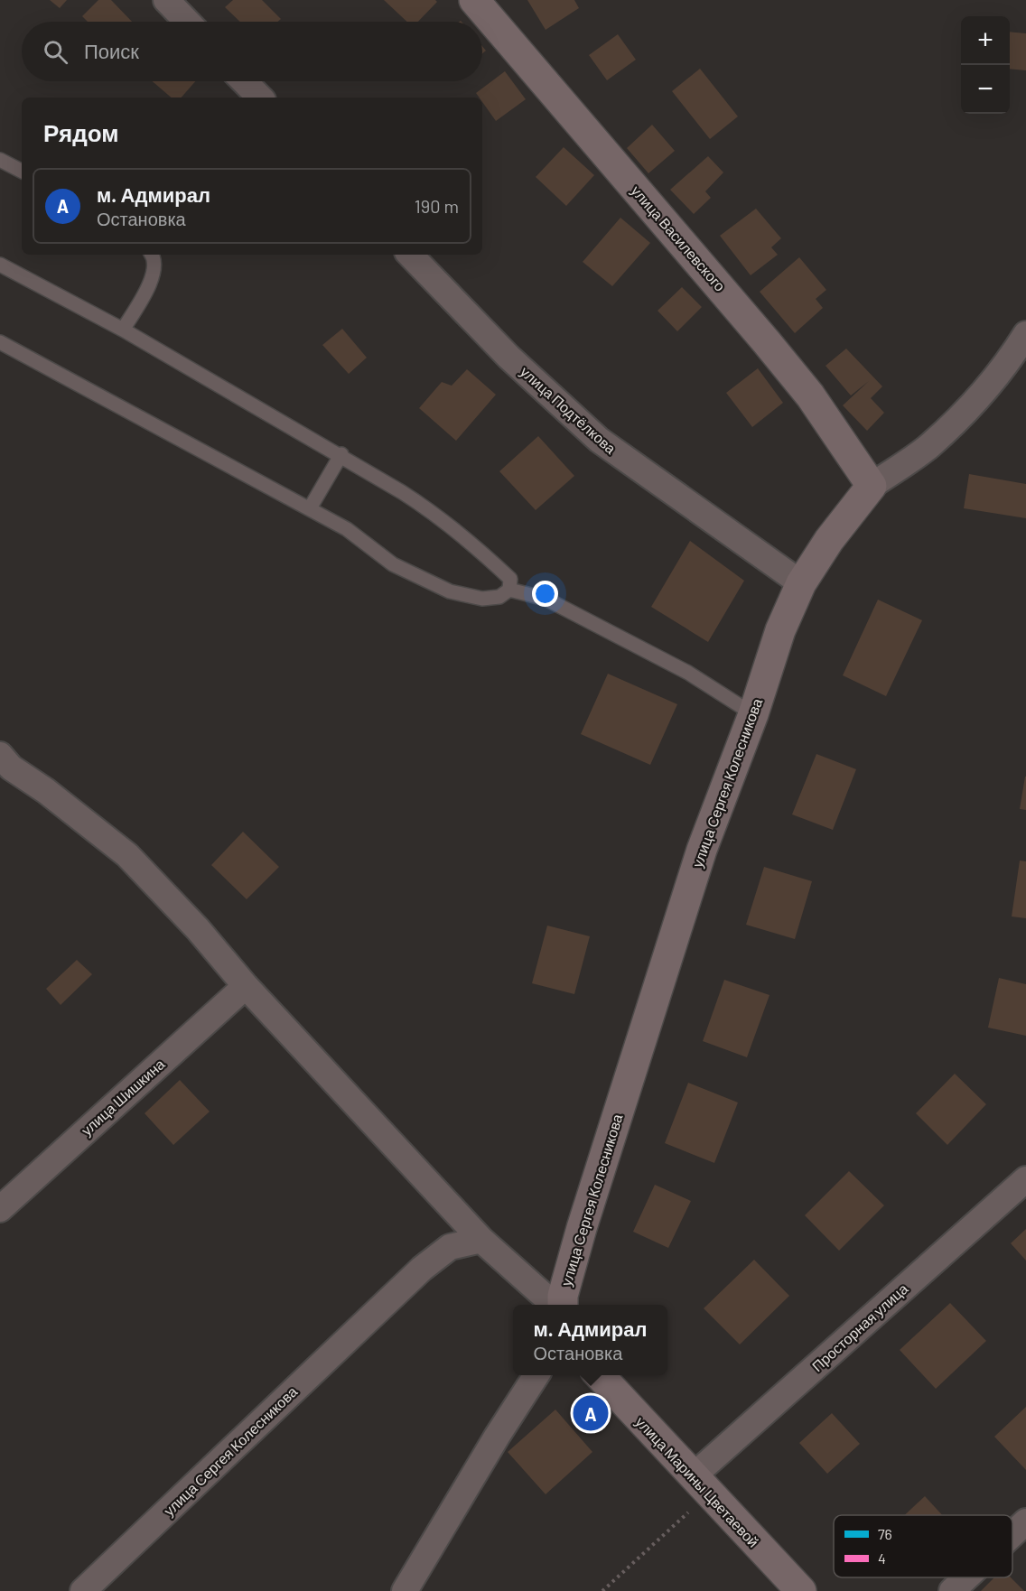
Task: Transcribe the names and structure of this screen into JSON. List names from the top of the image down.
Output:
{
  "streets": {
    "street": [
      "улица Василевского",
      "улица Подтёлкова",
      "улица Сергея Колесникова",
      "улица Шишкина",
      "Просторная улица",
      "улица Марины Цветаевой"
    ]
  },
  "crossings": [
    ["улица Василевского", "улица Сергея Колесникова"],
    ["улица Подтёлкова", "улица Сергея Колесникова"],
    ["Просторная улица", "улица Марины Цветаевой"]
  ],
  "legend": ["76", "4"],
  "page": {
    "map_buttons": ["+", "−"],
    "search": "Поиск",
    "heading": "Рядом",
    "list": [
      {
        "mark": "A",
        "name": "м. Адмирал",
        "note": "Остановка",
        "value": "190 m"
      }
    ],
    "popup": ["м. Адмирал", "Остановка"],
    "pins": "A"
  }
}
